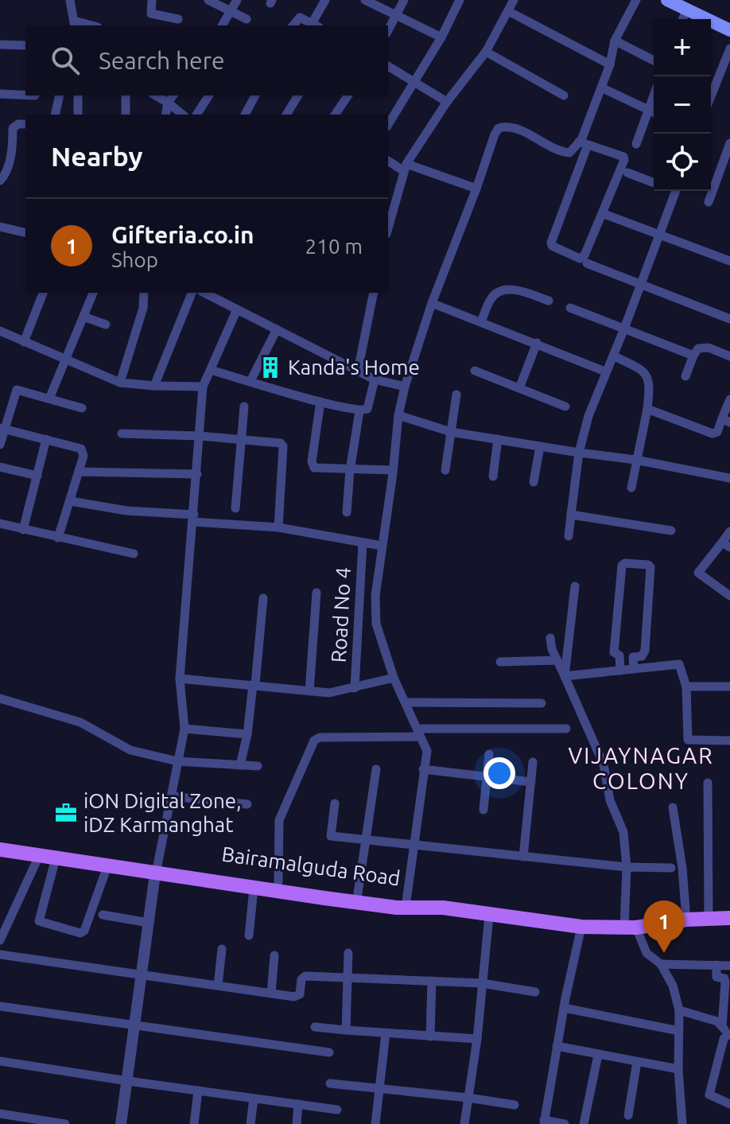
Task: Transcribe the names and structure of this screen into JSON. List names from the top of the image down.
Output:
{
  "streets": {
    "main road": ["Bairamalguda Road"],
    "street": ["Road No 4"]
  },
  "districts": ["VIJAYNAGAR COLONY"],
  "places": {
    "building": ["Kanda's Home"],
    "office": ["iON Digital Zone, iDZ Karmanghat"]
  },
  "page": {
    "map_buttons": ["+", "−"],
    "search": "Search here",
    "heading": "Nearby",
    "list": [
      {
        "mark": "1",
        "name": "Gifteria.co.in",
        "note": "Shop",
        "value": "210 m"
      }
    ],
    "pins": "1"
  }
}
